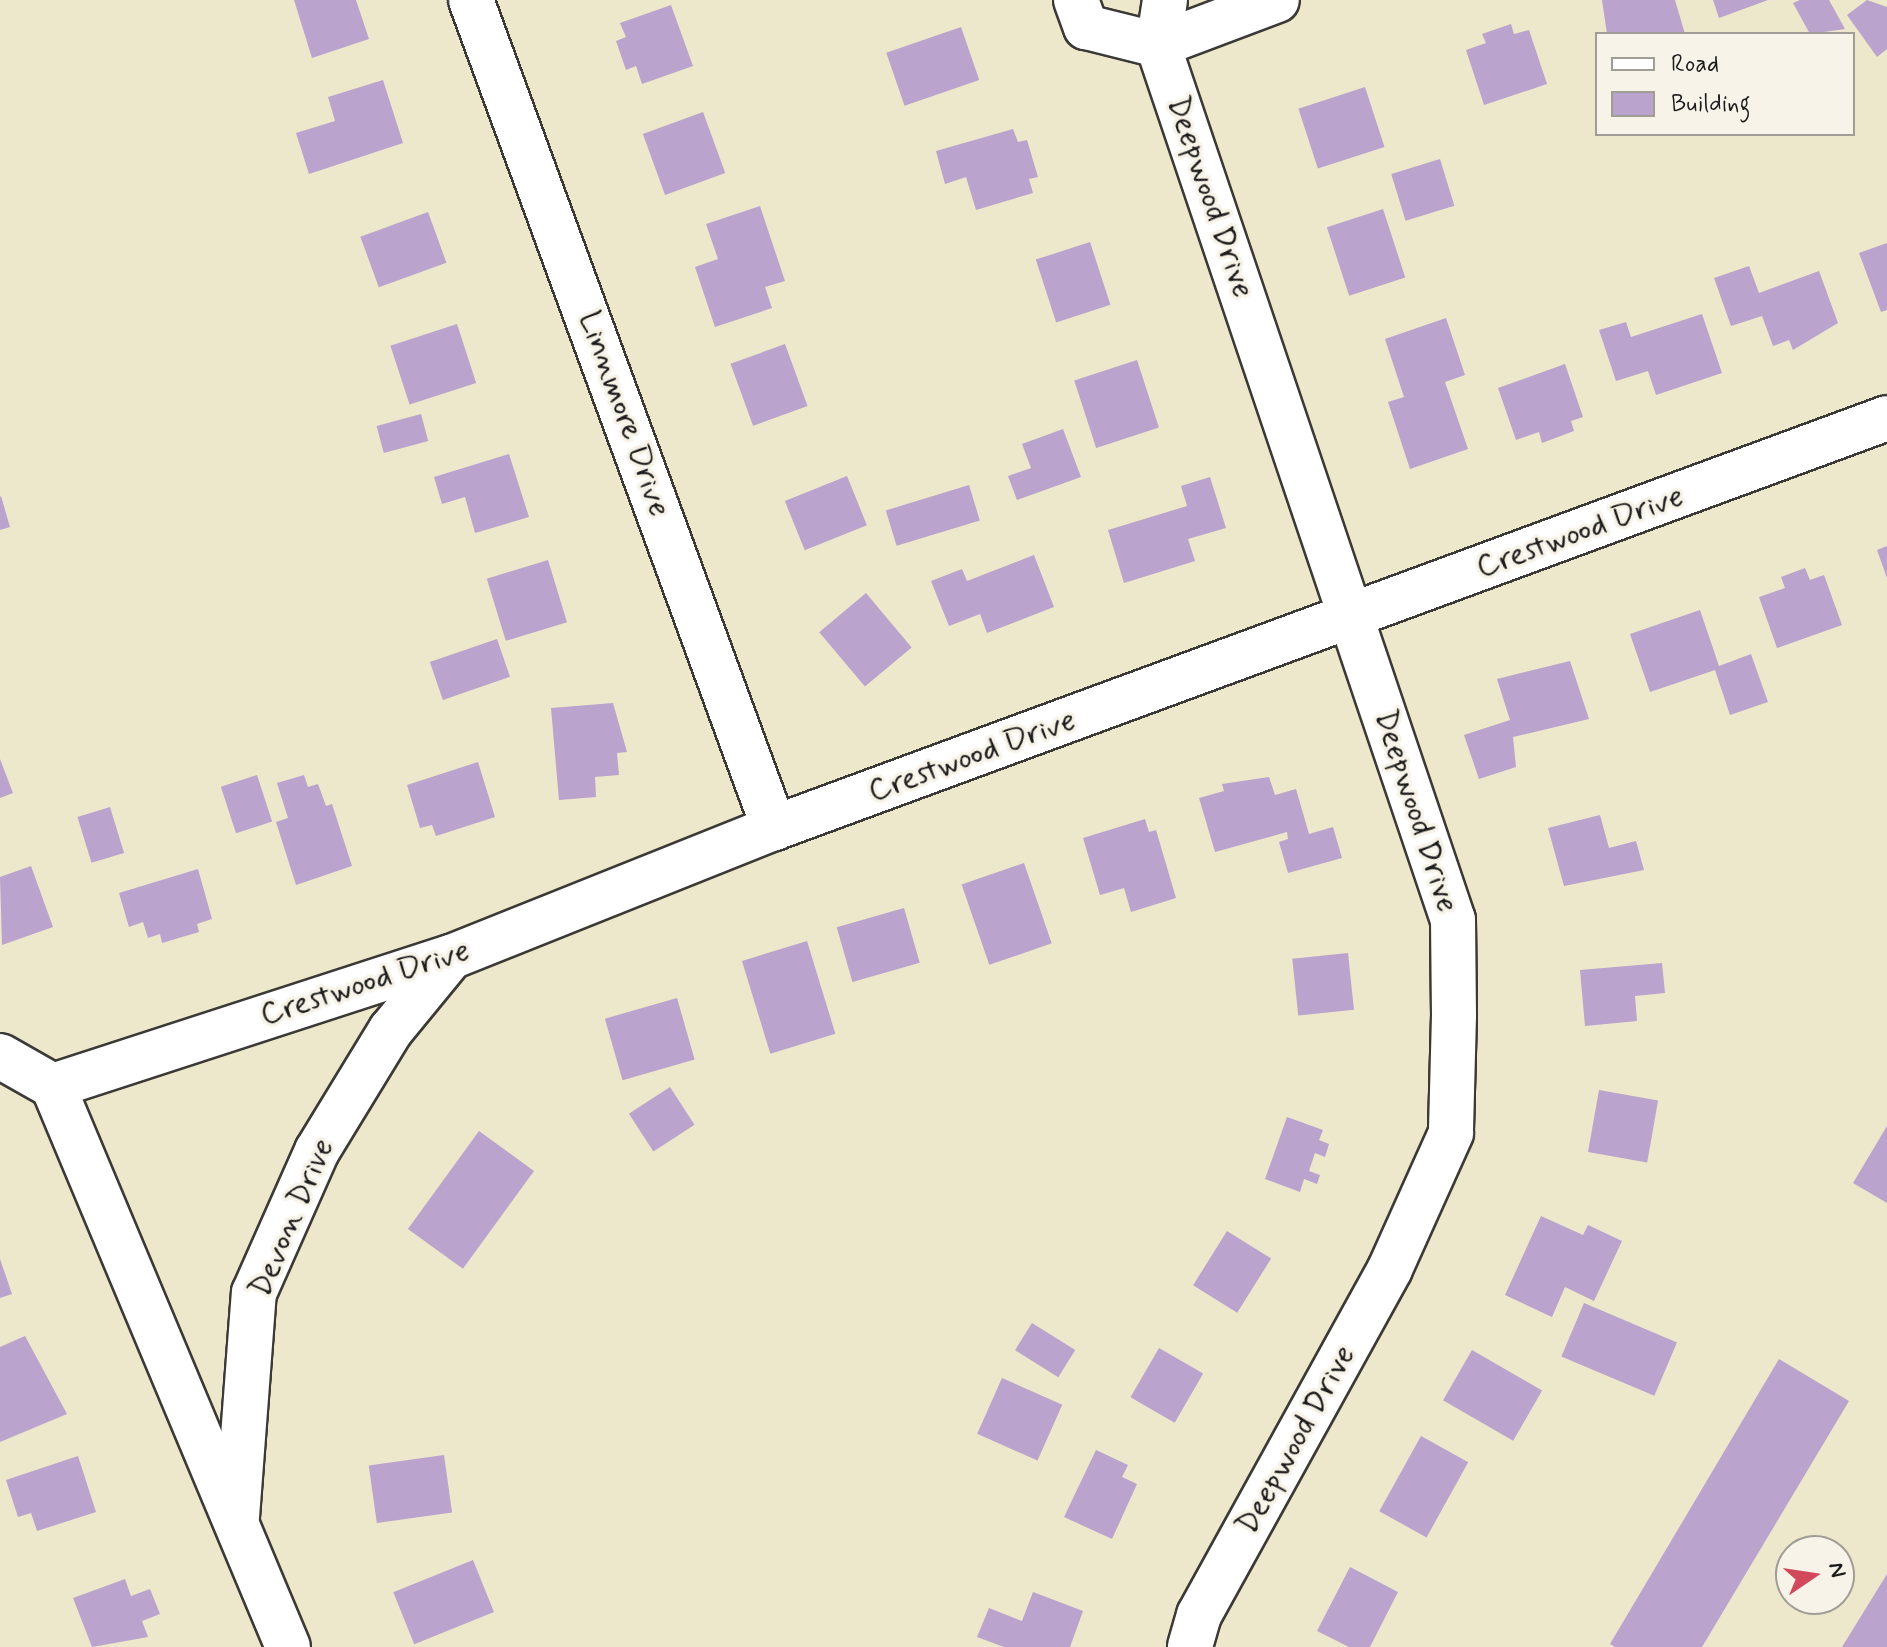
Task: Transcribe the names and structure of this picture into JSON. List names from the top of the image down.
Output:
{
  "streets": {
    "street": [
      "Deepwood Drive",
      "Linnmore Drive",
      "Crestwood Drive",
      "Devon Drive"
    ]
  },
  "crossings": [
    ["Deepwood Drive", "Crestwood Drive"],
    ["Linnmore Drive", "Crestwood Drive"],
    ["Crestwood Drive", "Devon Drive"]
  ],
  "legend": ["Road", "Building"],
  "north": "right"
}
